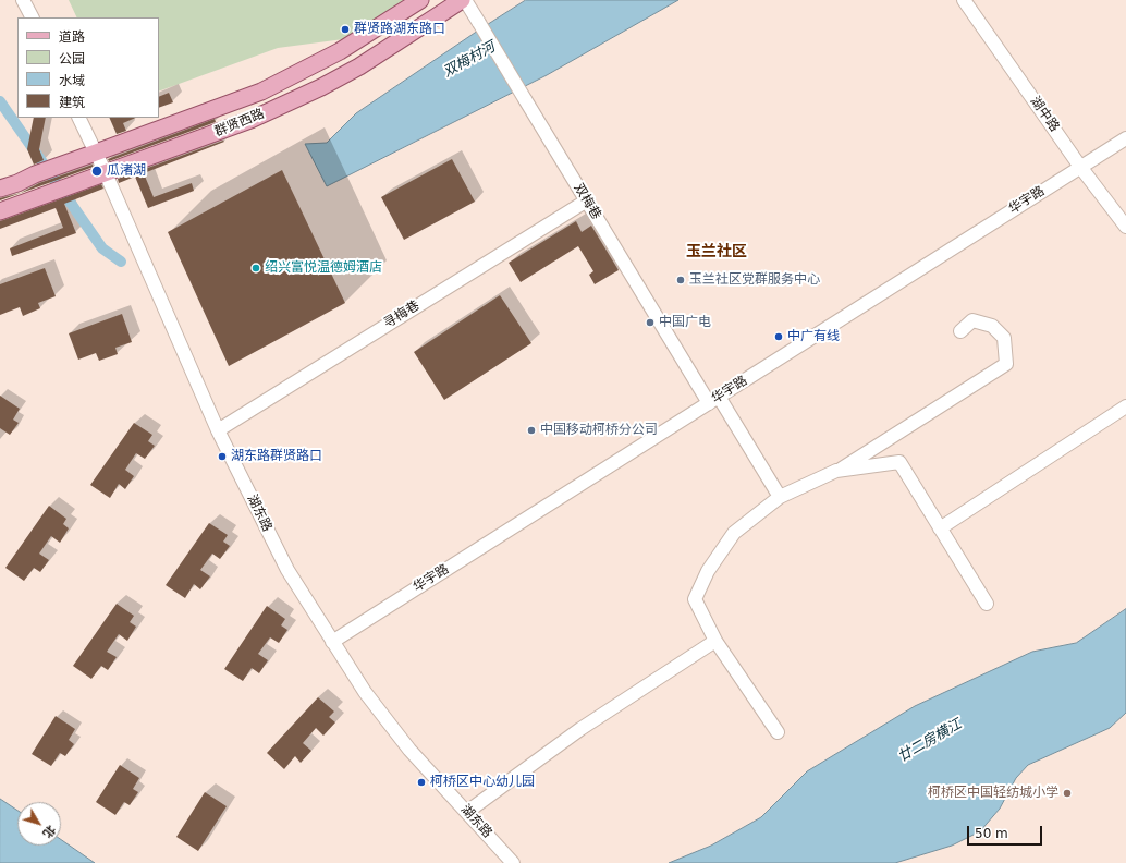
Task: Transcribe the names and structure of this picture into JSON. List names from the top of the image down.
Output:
{
  "streets": {
    "main road": ["群贤西路"],
    "street": [
      "湖中路",
      "华宇路",
      "双梅巷",
      "寻梅巷",
      "湖东路"
    ]
  },
  "crossings": [
    ["湖中路", "华宇路"],
    ["群贤西路", "双梅巷"],
    ["群贤西路", "湖东路"],
    ["华宇路", "双梅巷"],
    ["华宇路", "湖东路"],
    ["双梅巷", "寻梅巷"],
    ["寻梅巷", "湖东路"]
  ],
  "districts": ["玉兰社区"],
  "water": ["双梅村河", "廿二房横江"],
  "places": [
    "群贤路湖东路口",
    "瓜渚湖",
    "绍兴富悦温德姆酒店",
    "玉兰社区党群服务中心",
    "中国广电",
    "中广有线",
    "中国移动柯桥分公司",
    "湖东路群贤路口",
    "柯桥区中心幼儿园",
    "柯桥区中国轻纺城小学"
  ],
  "legend": [
    "道路",
    "公园",
    "水域",
    "建筑"
  ],
  "scale_bar": "50 m",
  "north": "bottom right"
}
